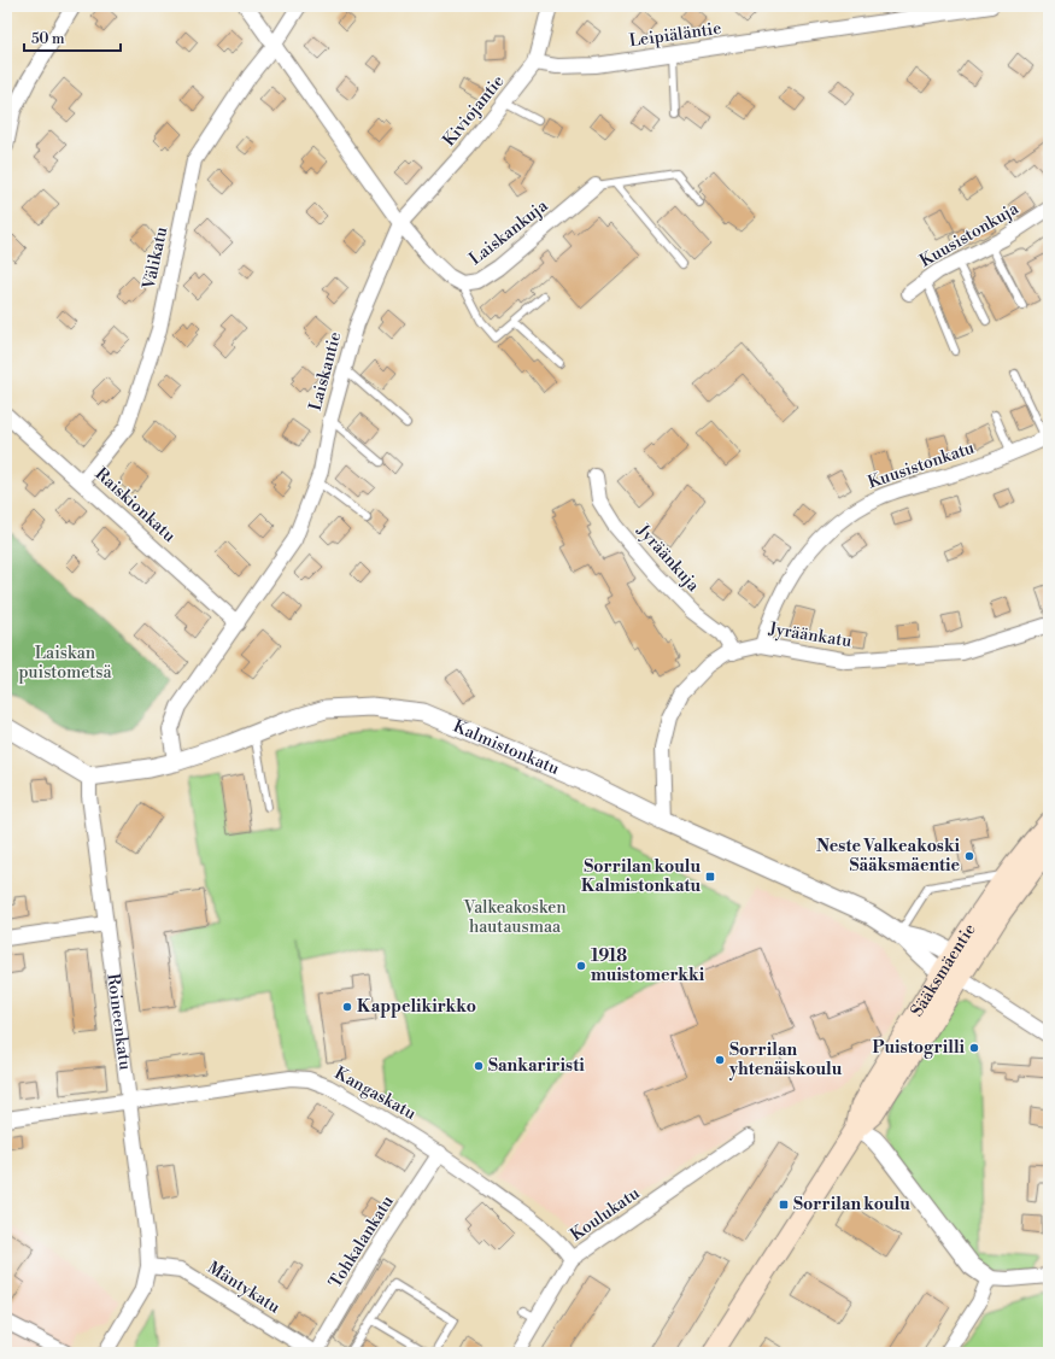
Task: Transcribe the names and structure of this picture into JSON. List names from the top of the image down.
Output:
{
  "streets": {
    "main road": ["Sääksmäentie"],
    "street": [
      "Leipiäläntie",
      "Kiviojantie",
      "Laiskankuja",
      "Kuusistonkuja",
      "Välikatu",
      "Laiskantie",
      "Kuusistonkatu",
      "Raiskionkatu",
      "Jyräänkuja",
      "Jyräänkatu",
      "Kalmistonkatu",
      "Roineenkatu",
      "Kangaskatu",
      "Koulukatu",
      "Tohkalankatu",
      "Mäntykatu"
    ]
  },
  "crossings": [
    ["Leipiäläntie", "Kiviojantie"],
    ["Kiviojantie", "Laiskankuja"],
    ["Kiviojantie", "Laiskantie"],
    ["Laiskankuja", "Laiskantie"],
    ["Välikatu", "Raiskionkatu"],
    ["Laiskantie", "Raiskionkatu"],
    ["Laiskantie", "Kalmistonkatu"],
    ["Kuusistonkatu", "Jyräänkatu"],
    ["Jyräänkuja", "Jyräänkatu"],
    ["Jyräänkatu", "Kalmistonkatu"],
    ["Kalmistonkatu", "Sääksmäentie"],
    ["Kalmistonkatu", "Roineenkatu"],
    ["Roineenkatu", "Kangaskatu"],
    ["Roineenkatu", "Mäntykatu"],
    ["Kangaskatu", "Koulukatu"],
    ["Kangaskatu", "Tohkalankatu"],
    ["Tohkalankatu", "Mäntykatu"]
  ],
  "parks": ["Laiskan puistometsä", "Valkeakosken hautausmaa"],
  "places": {
    "other": [
      "Neste Valkeakoski Sääksmäentie",
      "1918 muistomerkki",
      "Kappelikirkko",
      "Puistogrilli",
      "Sorrilan yhtenäiskoulu",
      "Sankariristi"
    ],
    "transit": ["Sorrilan koulu Kalmistonkatu", "Sorrilan koulu"]
  },
  "scale_bar": "50 m"
}
